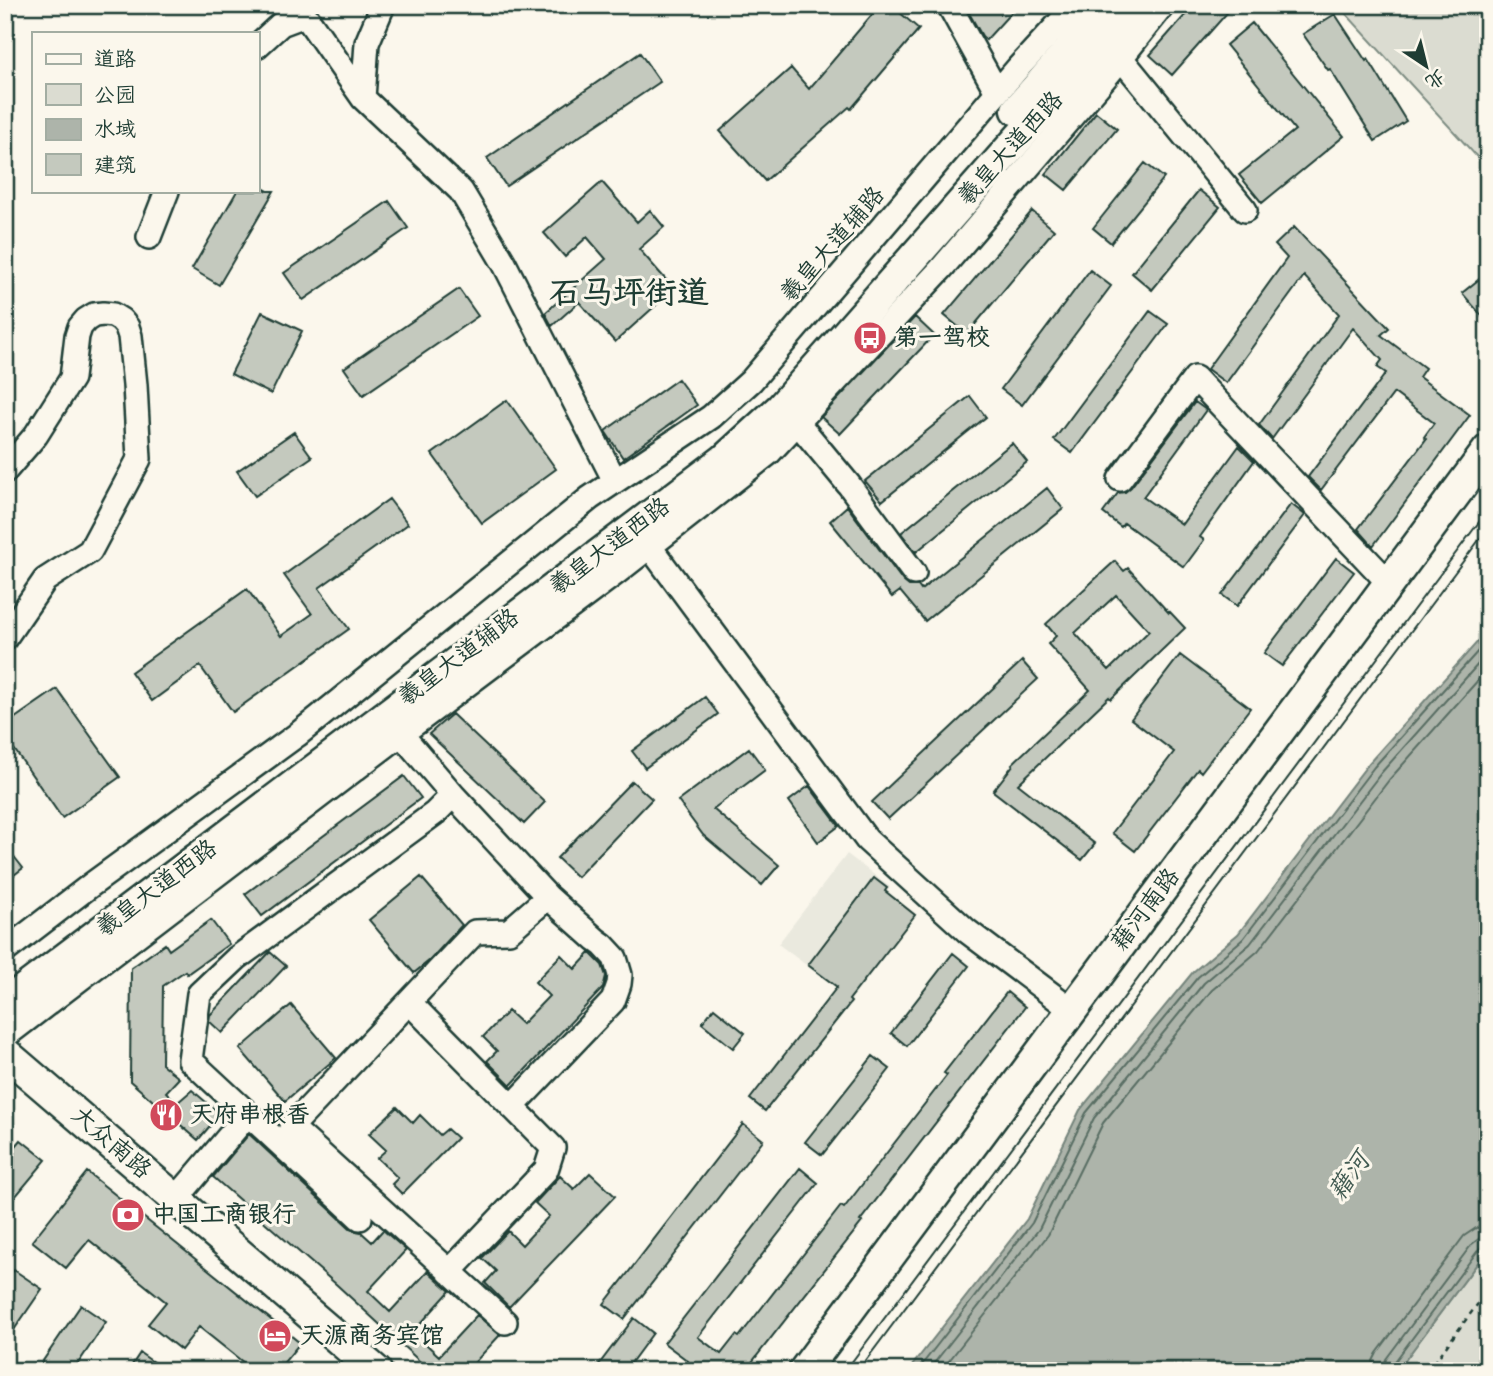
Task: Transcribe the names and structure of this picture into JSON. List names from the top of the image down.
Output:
{
  "streets": {
    "main road": ["羲皇大道西路", "藉河南路", "大众南路"],
    "street": ["羲皇大道辅路"]
  },
  "districts": ["石马坪街道"],
  "water": ["藉河"],
  "places": {
    "bus stop": ["第一驾校"],
    "restaurant": ["天府串根香"],
    "bank": ["中国工商银行"],
    "hotel": ["天源商务宾馆"]
  },
  "legend": [
    "道路",
    "公园",
    "水域",
    "建筑"
  ],
  "north": "bottom right"
}
